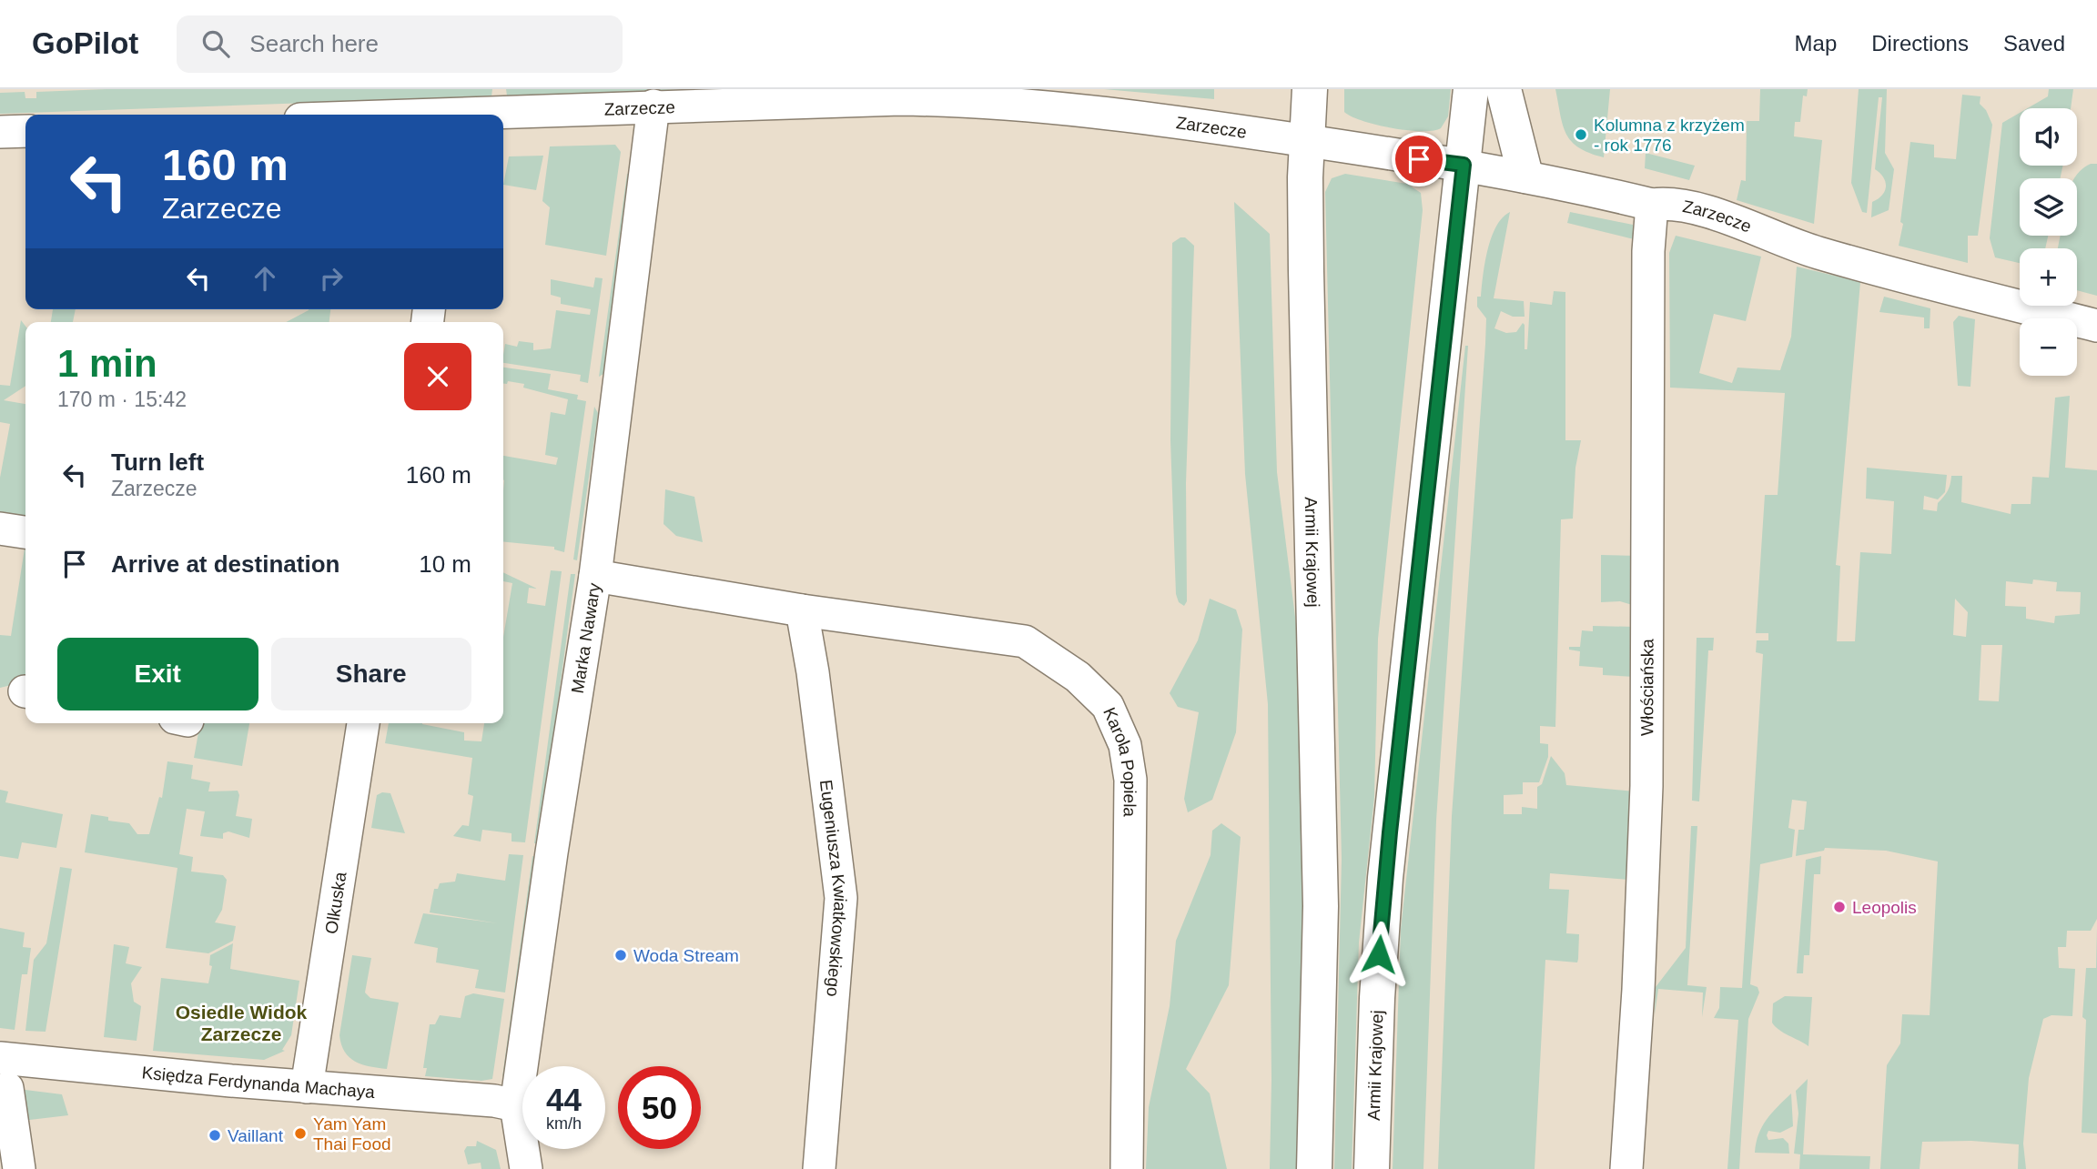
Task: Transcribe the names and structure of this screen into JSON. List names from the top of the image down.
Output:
{
  "streets": {
    "main road": ["Armii Krajowej"],
    "street": [
      "Zarzecze",
      "Marka Nawary",
      "Włościańska",
      "Karola Popiela",
      "Eugeniusza Kwiatkowskiego",
      "Olkuska",
      "Księdza Ferdynanda Machaya"
    ]
  },
  "crossings": [
    ["Zarzecze", "Armii Krajowej"],
    ["Zarzecze", "Marka Nawary"],
    ["Zarzecze", "Włościańska"],
    ["Marka Nawary", "Karola Popiela"],
    ["Marka Nawary", "Księdza Ferdynanda Machaya"],
    ["Karola Popiela", "Eugeniusza Kwiatkowskiego"],
    ["Olkuska", "Księdza Ferdynanda Machaya"]
  ],
  "districts": ["Osiedle Widok Zarzecze"],
  "places": [
    "Kolumna z krzyżem - rok 1776",
    "Leopolis",
    "Woda Stream",
    "Yam Yam Thai Food",
    "Vaillant"
  ],
  "page": {
    "header": "GoPilot",
    "search": "Search here",
    "nav": ["Map", "Directions", "Saved"],
    "map_buttons": ["+", "−"],
    "turn": ["160 m", "Zarzecze"],
    "heading": ["1 min", "170 m · 15:42"],
    "list": [
      {
        "name": "Turn left",
        "note": "Zarzecze",
        "value": "160 m"
      },
      {
        "name": "Arrive at destination",
        "value": "10 m"
      }
    ],
    "buttons": ["Exit", "Share"],
    "speed": "44 km/h",
    "limit": "50"
  }
}
